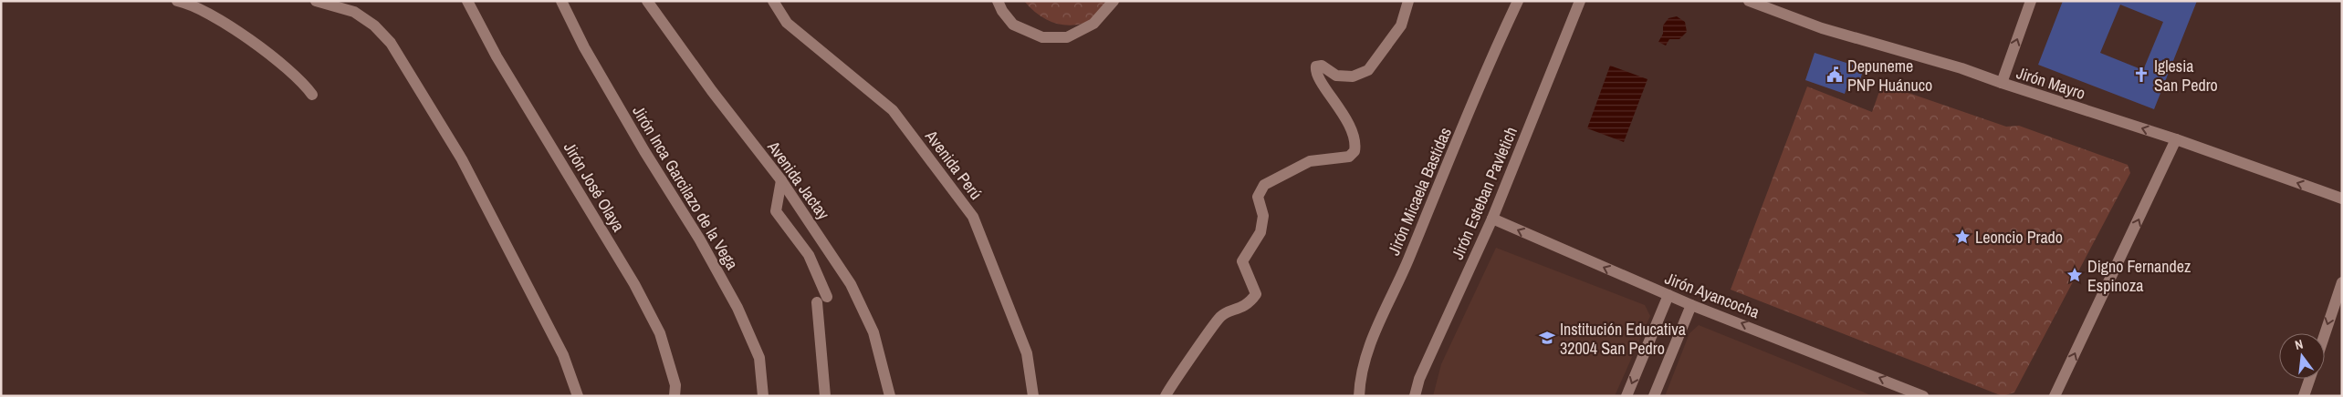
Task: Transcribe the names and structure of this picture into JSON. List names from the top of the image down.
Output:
{
  "streets": {
    "street": [
      "Jirón Mayro",
      "Avenida Perú",
      "Avenida Jactay",
      "Jirón José Olaya",
      "Jirón Inca Garcilazo de la Vega",
      "Jirón Micaela Bastidas",
      "Jirón Esteban Pavletich",
      "Jirón Ayancocha"
    ]
  },
  "crossings": [
    ["Jirón Esteban Pavletich", "Jirón Ayancocha"]
  ],
  "one_way": ["Jirón Mayro", "Jirón Ayancocha"],
  "places": {
    "public building": ["Depuneme PNP Huánuco"],
    "church": ["Iglesia San Pedro"],
    "place": ["Leoncio Prado", "Digno Fernandez Espinoza"],
    "school or university": ["Institución Educativa 32004 San Pedro"]
  },
  "north": "top"
}
